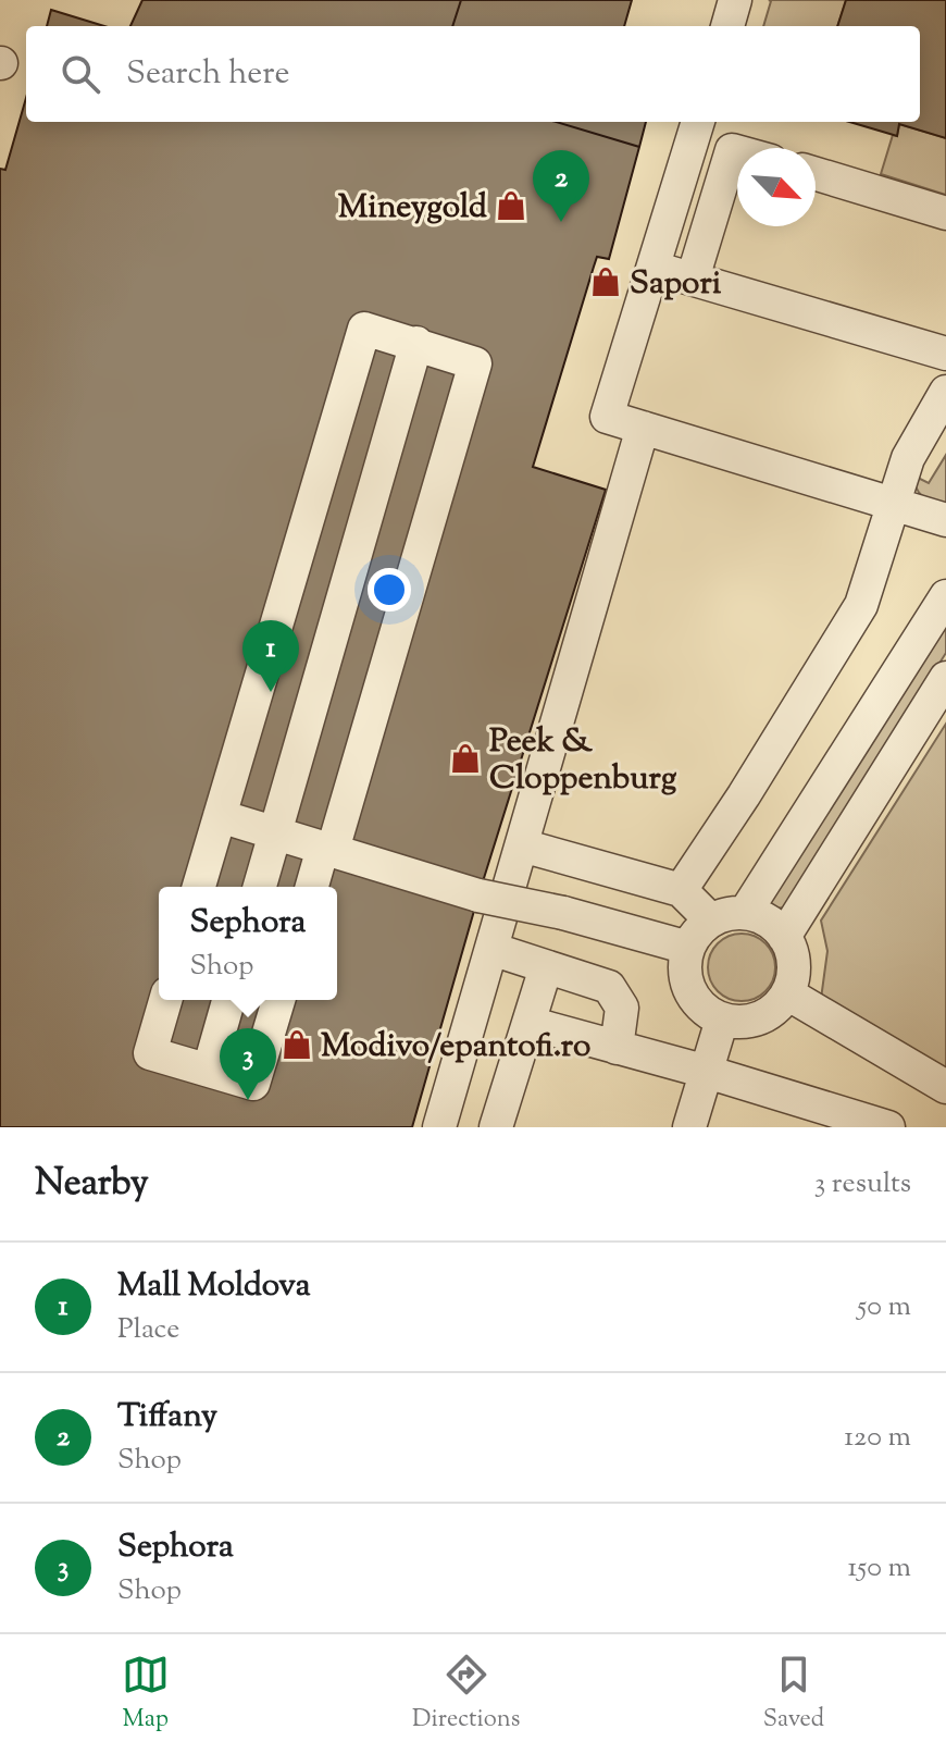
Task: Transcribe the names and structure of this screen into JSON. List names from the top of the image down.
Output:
{
  "places": {
    "shop": [
      "Mineygold",
      "Sapori",
      "Peek & Cloppenburg",
      "Modivo/epantofi.ro"
    ]
  },
  "north": "bottom right",
  "page": {
    "search": "Search here",
    "pins": ["2", "1", "3"],
    "popup": ["Sephora", "Shop"],
    "heading": ["Nearby", "3 results"],
    "list": [
      {
        "mark": "1",
        "name": "Mall Moldova",
        "note": "Place",
        "value": "50 m"
      },
      {
        "mark": "2",
        "name": "Tiffany",
        "note": "Shop",
        "value": "120 m"
      },
      {
        "mark": "3",
        "name": "Sephora",
        "note": "Shop",
        "value": "150 m"
      }
    ],
    "nav": ["Map", "Directions", "Saved"]
  }
}
